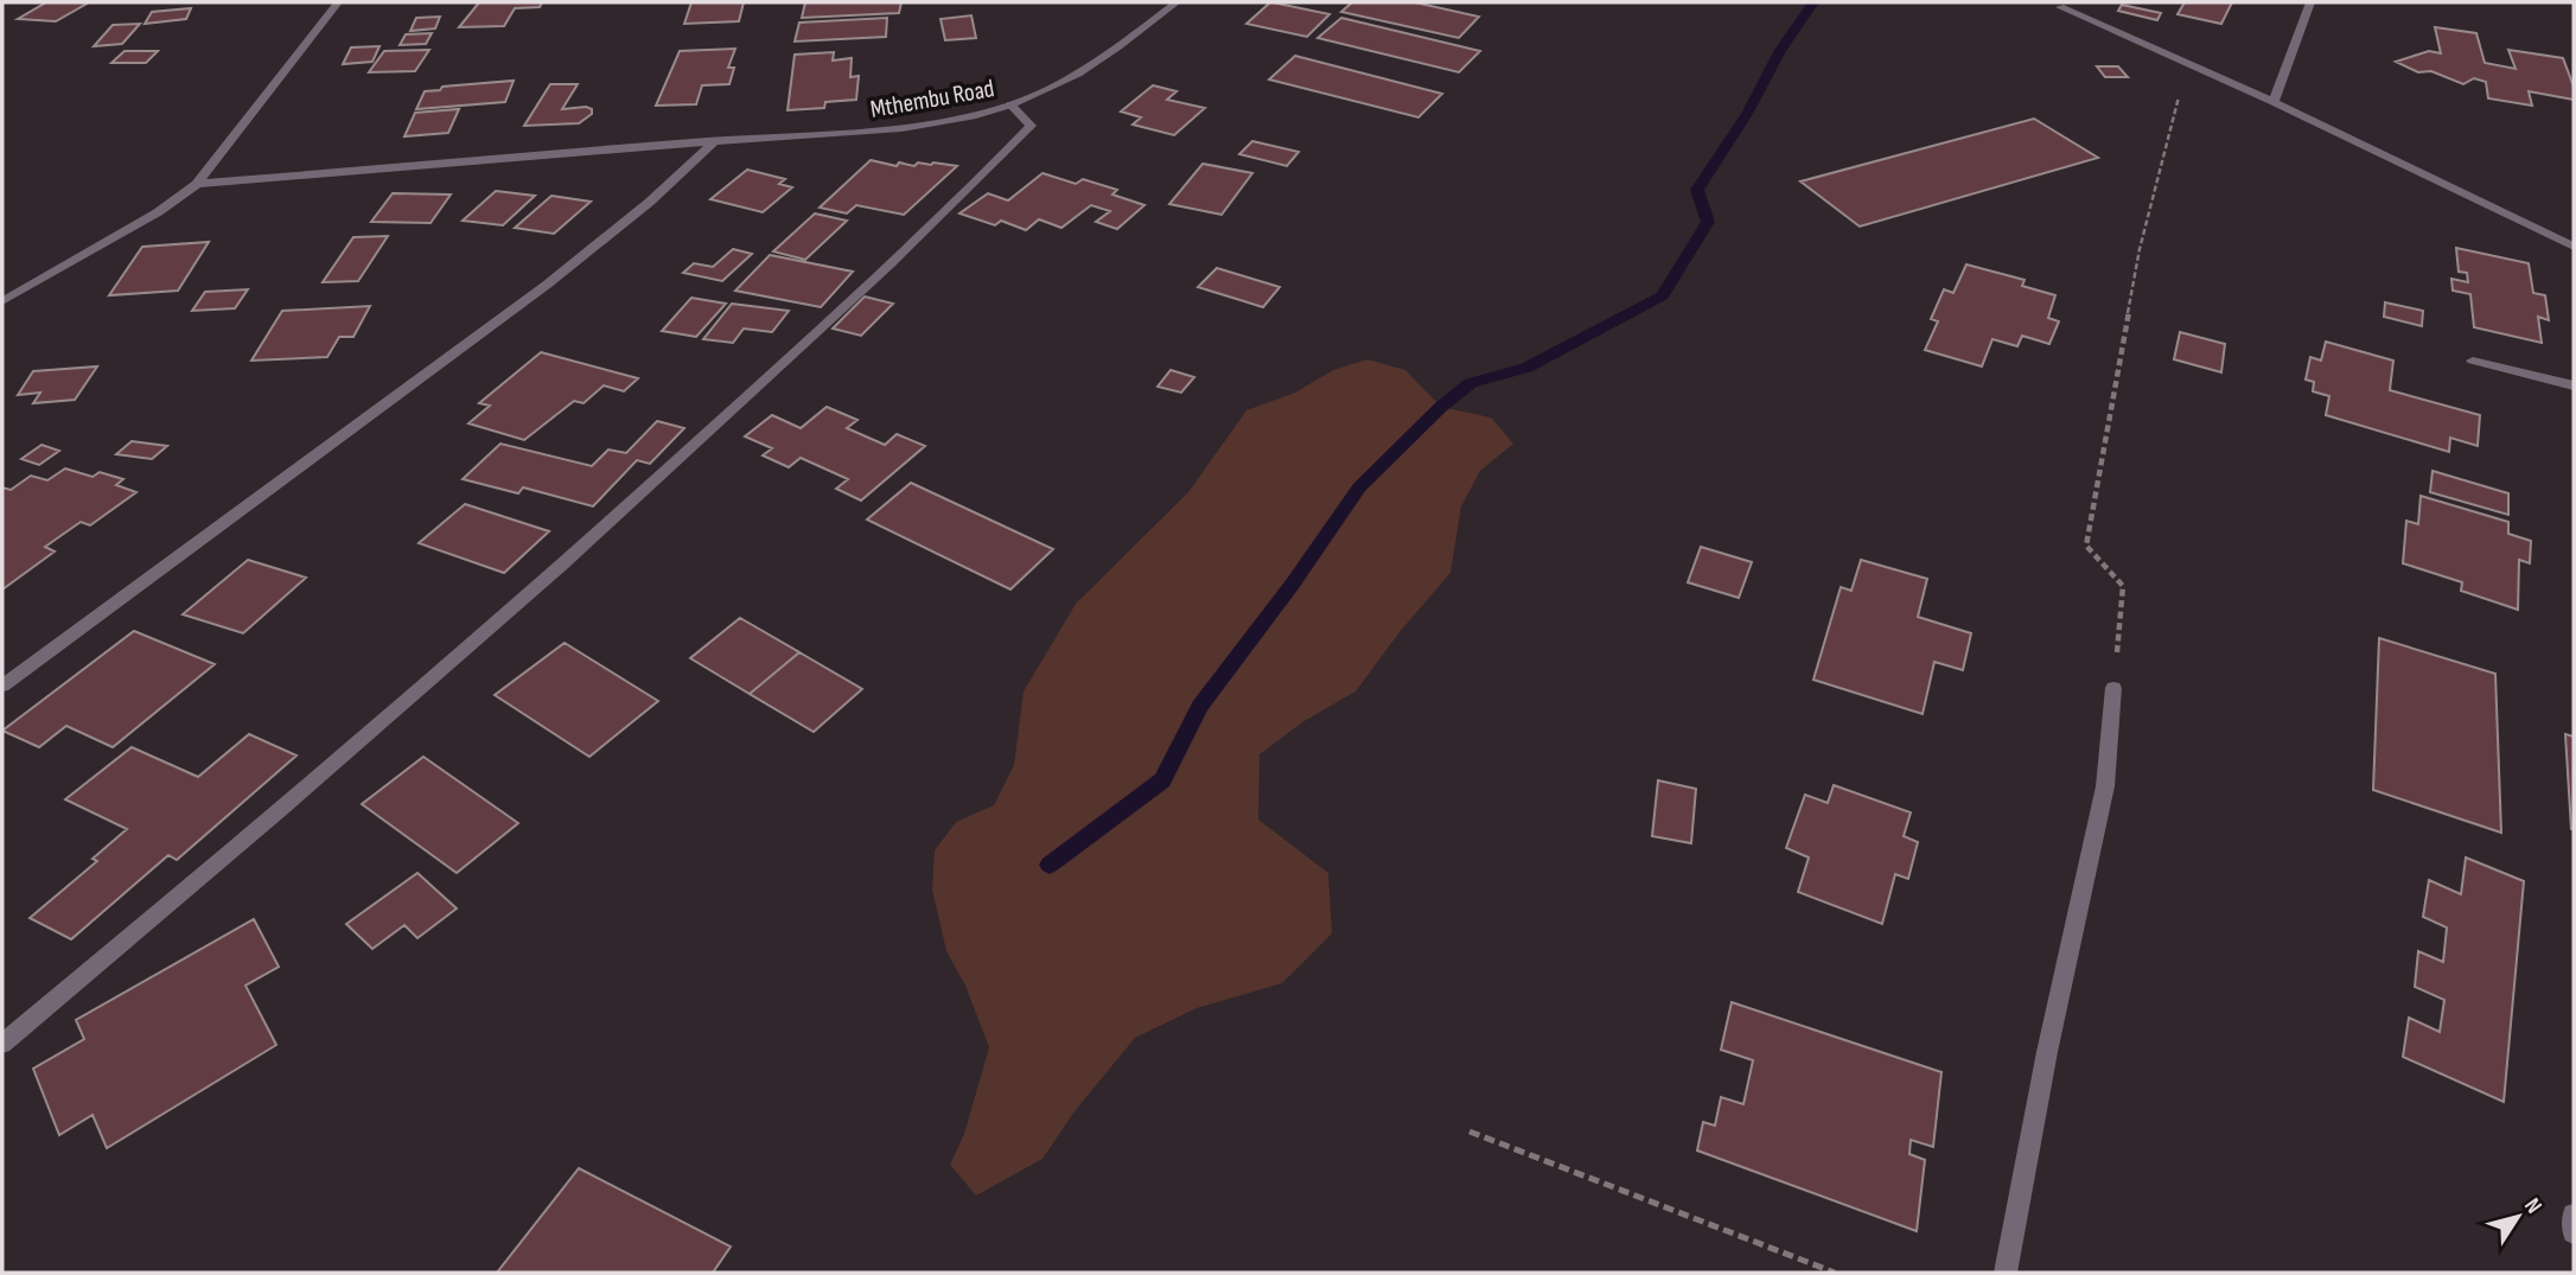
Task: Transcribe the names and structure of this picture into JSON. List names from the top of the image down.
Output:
{
  "streets": {
    "street": ["Mthembu Road"]
  },
  "north": "top right"
}
